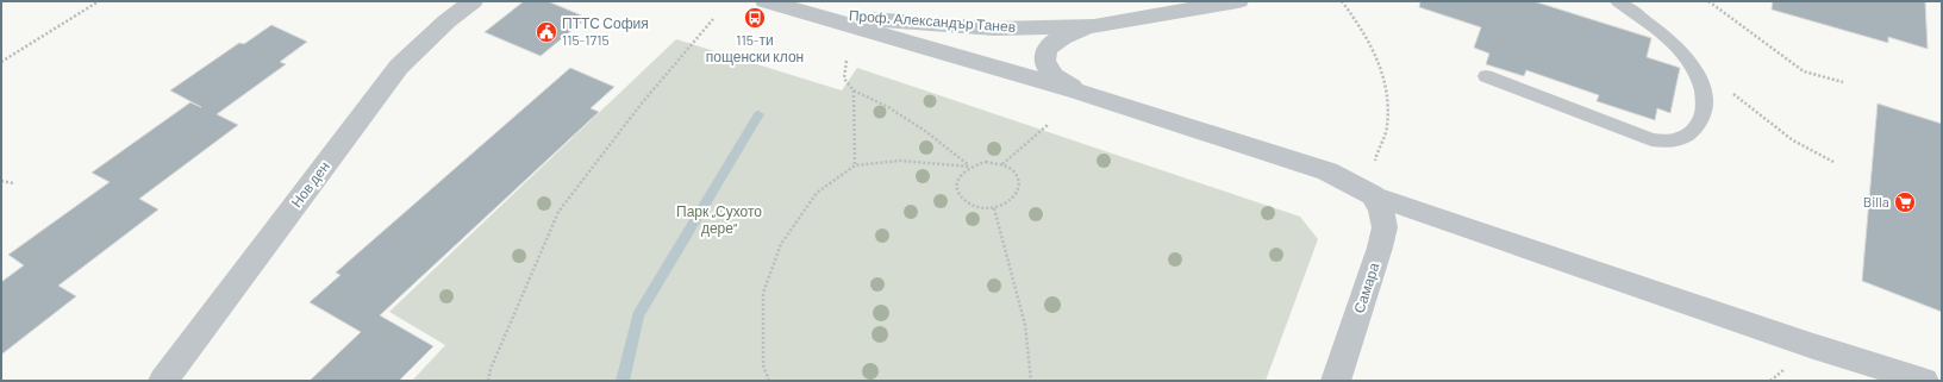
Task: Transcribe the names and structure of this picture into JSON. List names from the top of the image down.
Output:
{
  "streets": {
    "street": ["Проф. Александър Танев", "Нов ден", "Самара"]
  },
  "parks": ["Парк „Сухото дере“"],
  "places": {
    "bus stop": ["115-ти пощенски клон"],
    "public building": ["ПТТС София 115-1715"],
    "supermarket": ["Billa"]
  }
}
